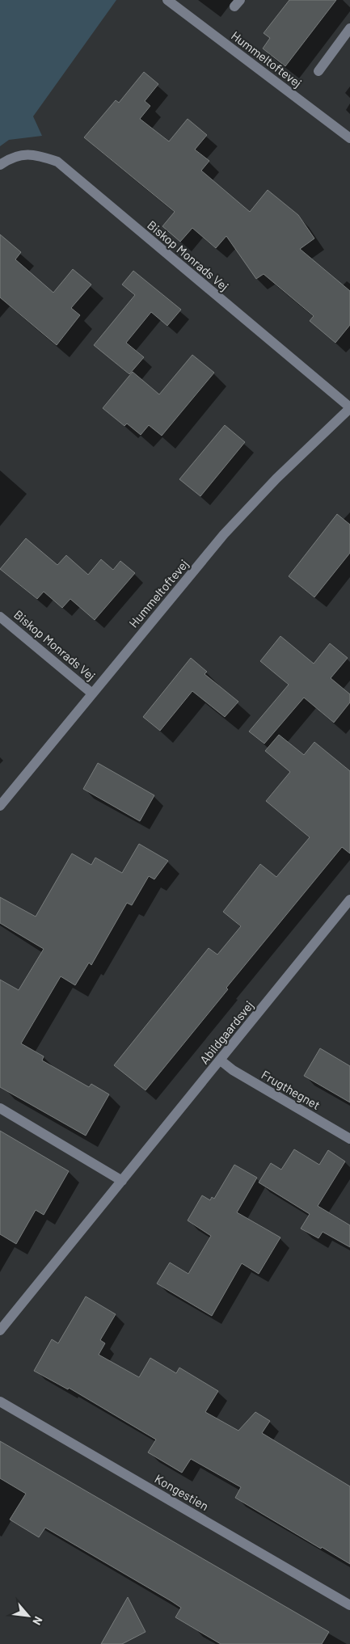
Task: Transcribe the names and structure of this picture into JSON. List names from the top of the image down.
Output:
{
  "streets": {
    "street": [
      "Hummeltoftevej",
      "Biskop Monrads Vej",
      "Abildgaardsvej",
      "Frugthegnet",
      "Kongestien"
    ]
  },
  "crossings": [
    ["Hummeltoftevej", "Biskop Monrads Vej"],
    ["Abildgaardsvej", "Frugthegnet"]
  ],
  "north": "bottom right"
}
